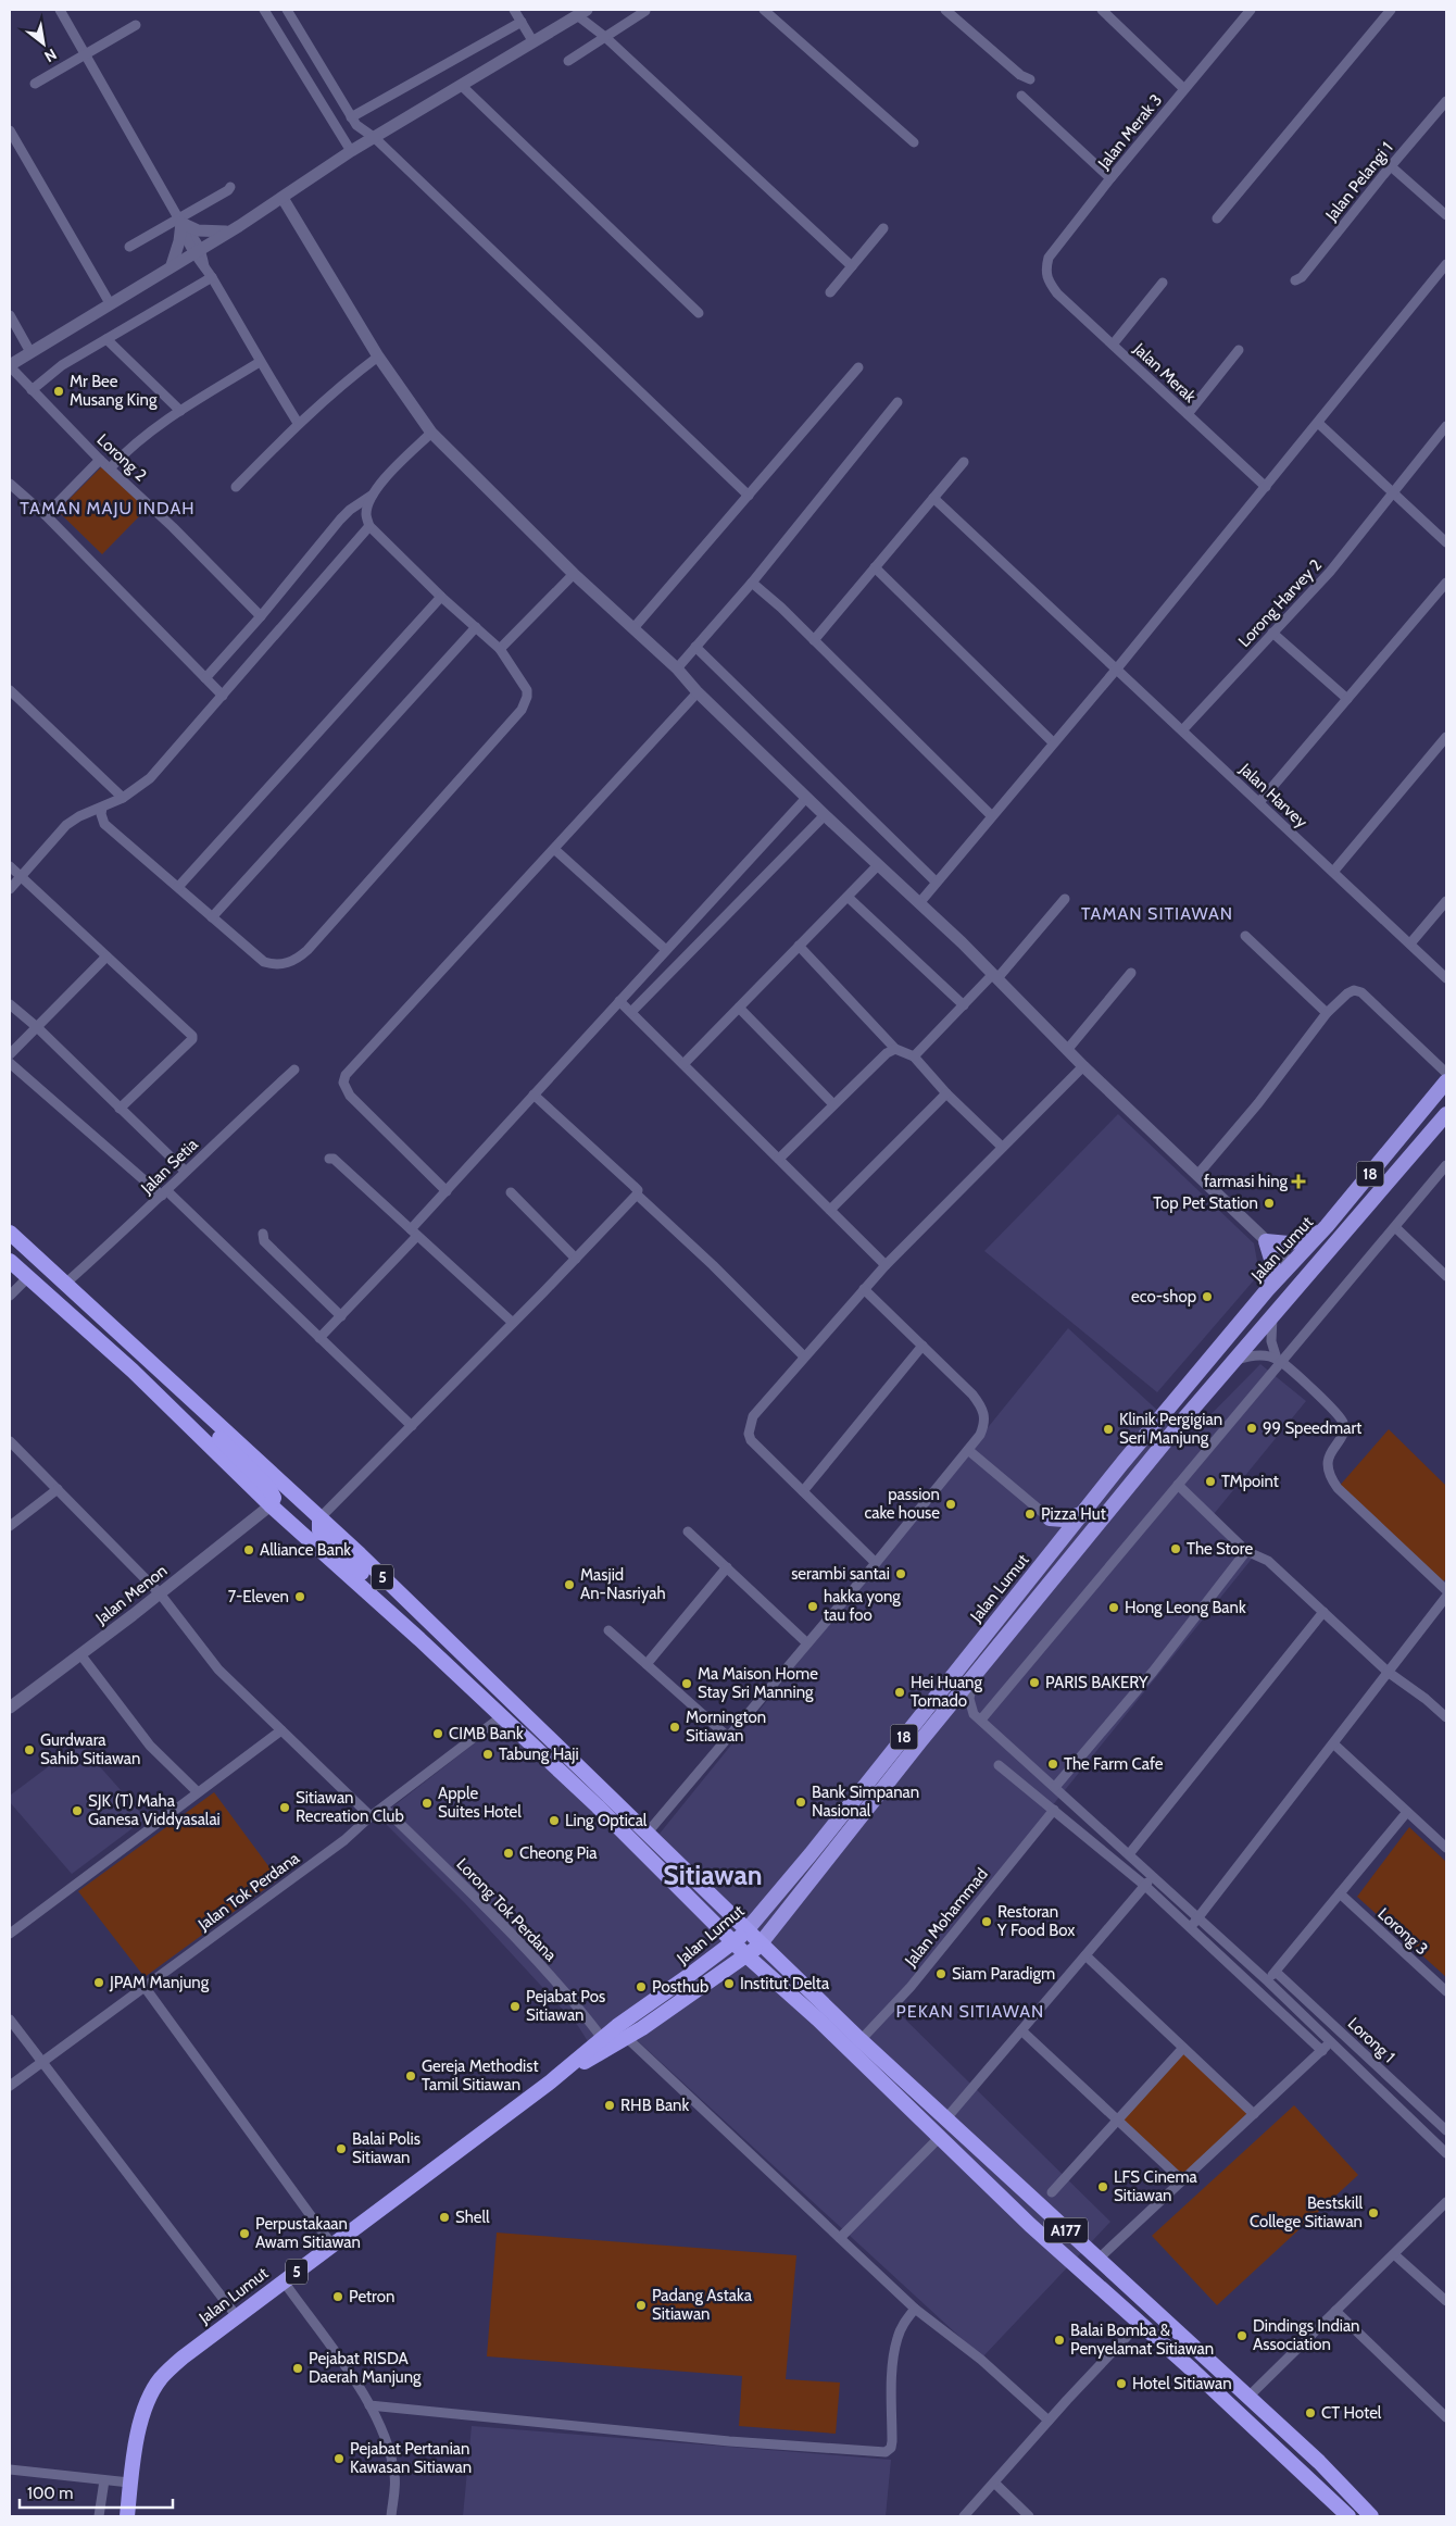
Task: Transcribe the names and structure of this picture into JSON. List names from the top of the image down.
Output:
{
  "streets": {
    "highway": ["Jalan Lumut", "5", "A177"],
    "main road": ["18"],
    "street": [
      "Jalan Merak 3",
      "Jalan Pelangi 1",
      "Jalan Merak",
      "Lorong 2",
      "Lorong Harvey 2",
      "Jalan Harvey",
      "Jalan Setia",
      "Jalan Menon",
      "Jalan Tok Perdana",
      "Lorong Tok Perdana",
      "Jalan Mohammad",
      "Lorong 3",
      "Lorong 1"
    ]
  },
  "crossings": [
    ["Jalan Merak 3", "Jalan Merak"],
    ["Lorong Harvey 2", "Jalan Harvey"],
    ["Jalan Setia", "5"],
    ["Jalan Lumut", "5"],
    ["Jalan Lumut", "Lorong Tok Perdana"],
    ["Jalan Lumut", "A177"],
    ["5", "Jalan Menon"],
    ["5", "Jalan Tok Perdana"],
    ["5", "A177"],
    ["Jalan Tok Perdana", "Lorong Tok Perdana"],
    ["Jalan Mohammad", "A177"]
  ],
  "districts": [
    "TAMAN MAJU INDAH",
    "TAMAN SITIAWAN",
    "Sitiawan",
    "PEKAN SITIAWAN"
  ],
  "places": {
    "other": [
      "Mr Bee Musang King",
      "Top Pet Station",
      "eco-shop",
      "99 Speedmart",
      "Klinik Pergigian Seri Manjung",
      "TMpoint",
      "passion cake house",
      "Pizza Hut",
      "The Store",
      "Alliance Bank",
      "serambi santai",
      "Masjid An-Nasriyah",
      "7-Eleven",
      "hakka yong tau foo",
      "Hong Leong Bank",
      "PARIS BAKERY",
      "Ma Maison Home Stay Sri Manning",
      "Hei Huang Tornado",
      "Mornington Sitiawan",
      "CIMB Bank",
      "Gurdwara Sahib Sitiawan",
      "Tabung Haji",
      "The Farm Cafe",
      "Bank Simpanan Nasional",
      "Apple Suites Hotel",
      "Sitiawan Recreation Club",
      "SJK (T) Maha Ganesa Viddyasalai",
      "Ling Optical",
      "Cheong Pia",
      "Restoran Y Food Box",
      "Siam Paradigm",
      "JPAM Manjung",
      "Institut Delta",
      "Posthub",
      "Pejabat Pos Sitiawan",
      "Gereja Methodist Tamil Sitiawan",
      "RHB Bank",
      "Balai Polis Sitiawan",
      "LFS Cinema Sitiawan",
      "Bestskill College Sitiawan",
      "Shell",
      "Perpustakaan Awam Sitiawan",
      "Petron",
      "Padang Astaka Sitiawan",
      "Dindings Indian Association",
      "Balai Bomba & Penyelamat Sitiawan",
      "Pejabat RISDA Daerah Manjung",
      "Hotel Sitiawan",
      "CT Hotel",
      "Pejabat Pertanian Kawasan Sitiawan"
    ],
    "health": ["farmasi hing"]
  },
  "scale_bar": "100 m",
  "north": "bottom right"
}
